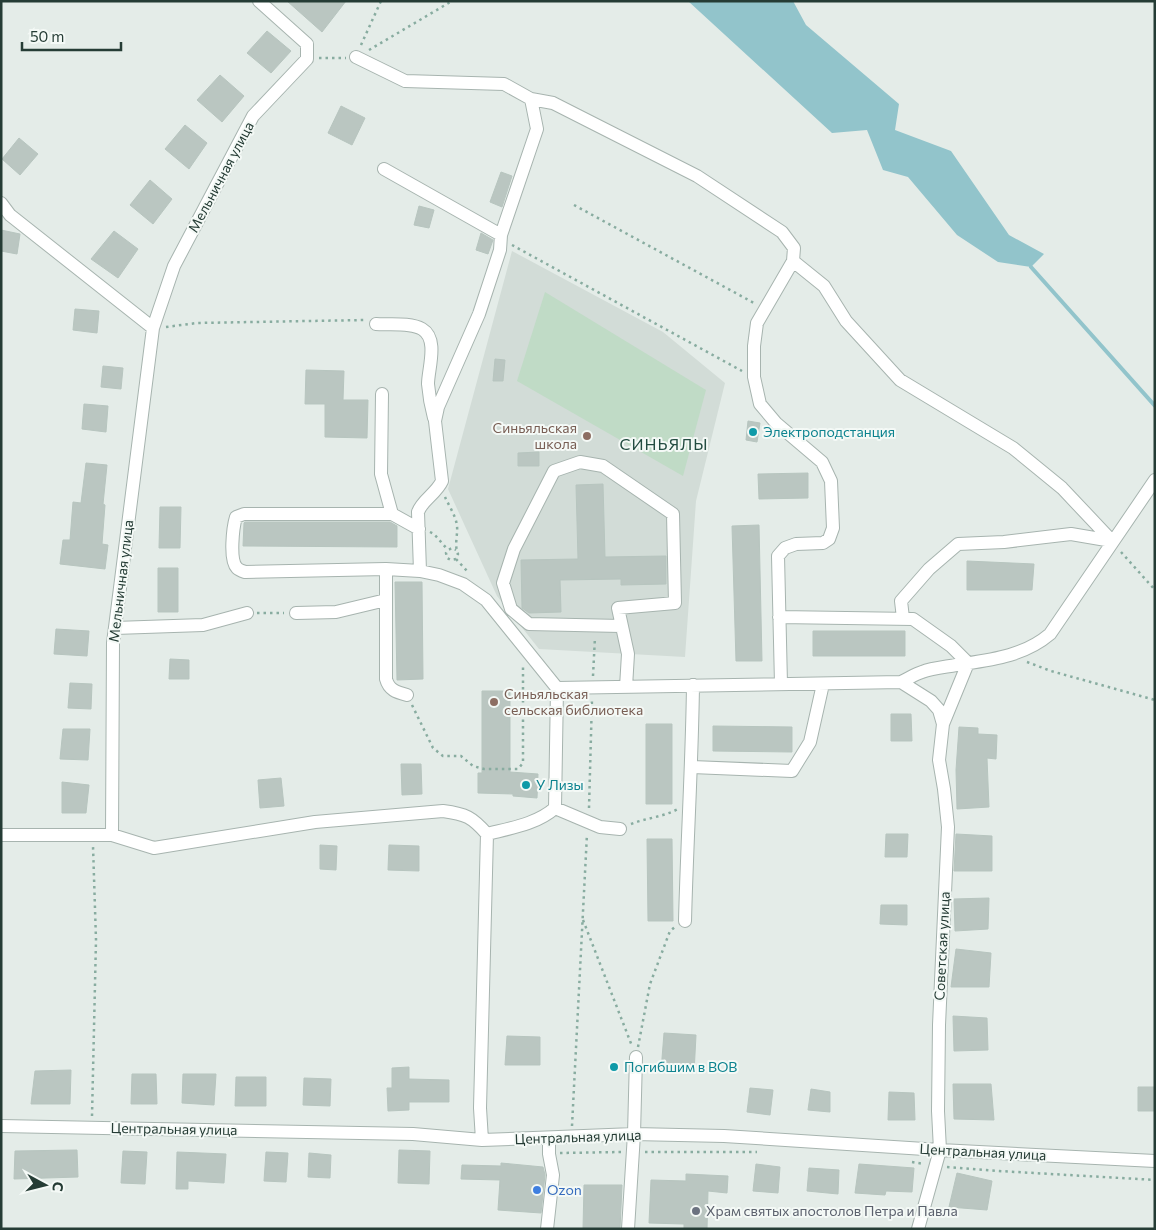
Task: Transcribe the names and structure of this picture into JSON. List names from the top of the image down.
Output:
{
  "streets": {
    "street": ["Мельничная улица", "Советская улица", "Центральная улица"]
  },
  "crossings": [
    ["Советская улица", "Центральная улица"]
  ],
  "districts": ["СИНЬЯЛЫ"],
  "places": [
    "Электроподстанция",
    "Синьяльская школа",
    "Синьяльская сельская библиотека",
    "У Лизы",
    "Погибшим в ВОВ",
    "Ozon",
    "Храм святых апостолов Петра и Павла"
  ],
  "scale_bar": "50 m",
  "north": "right"
}
